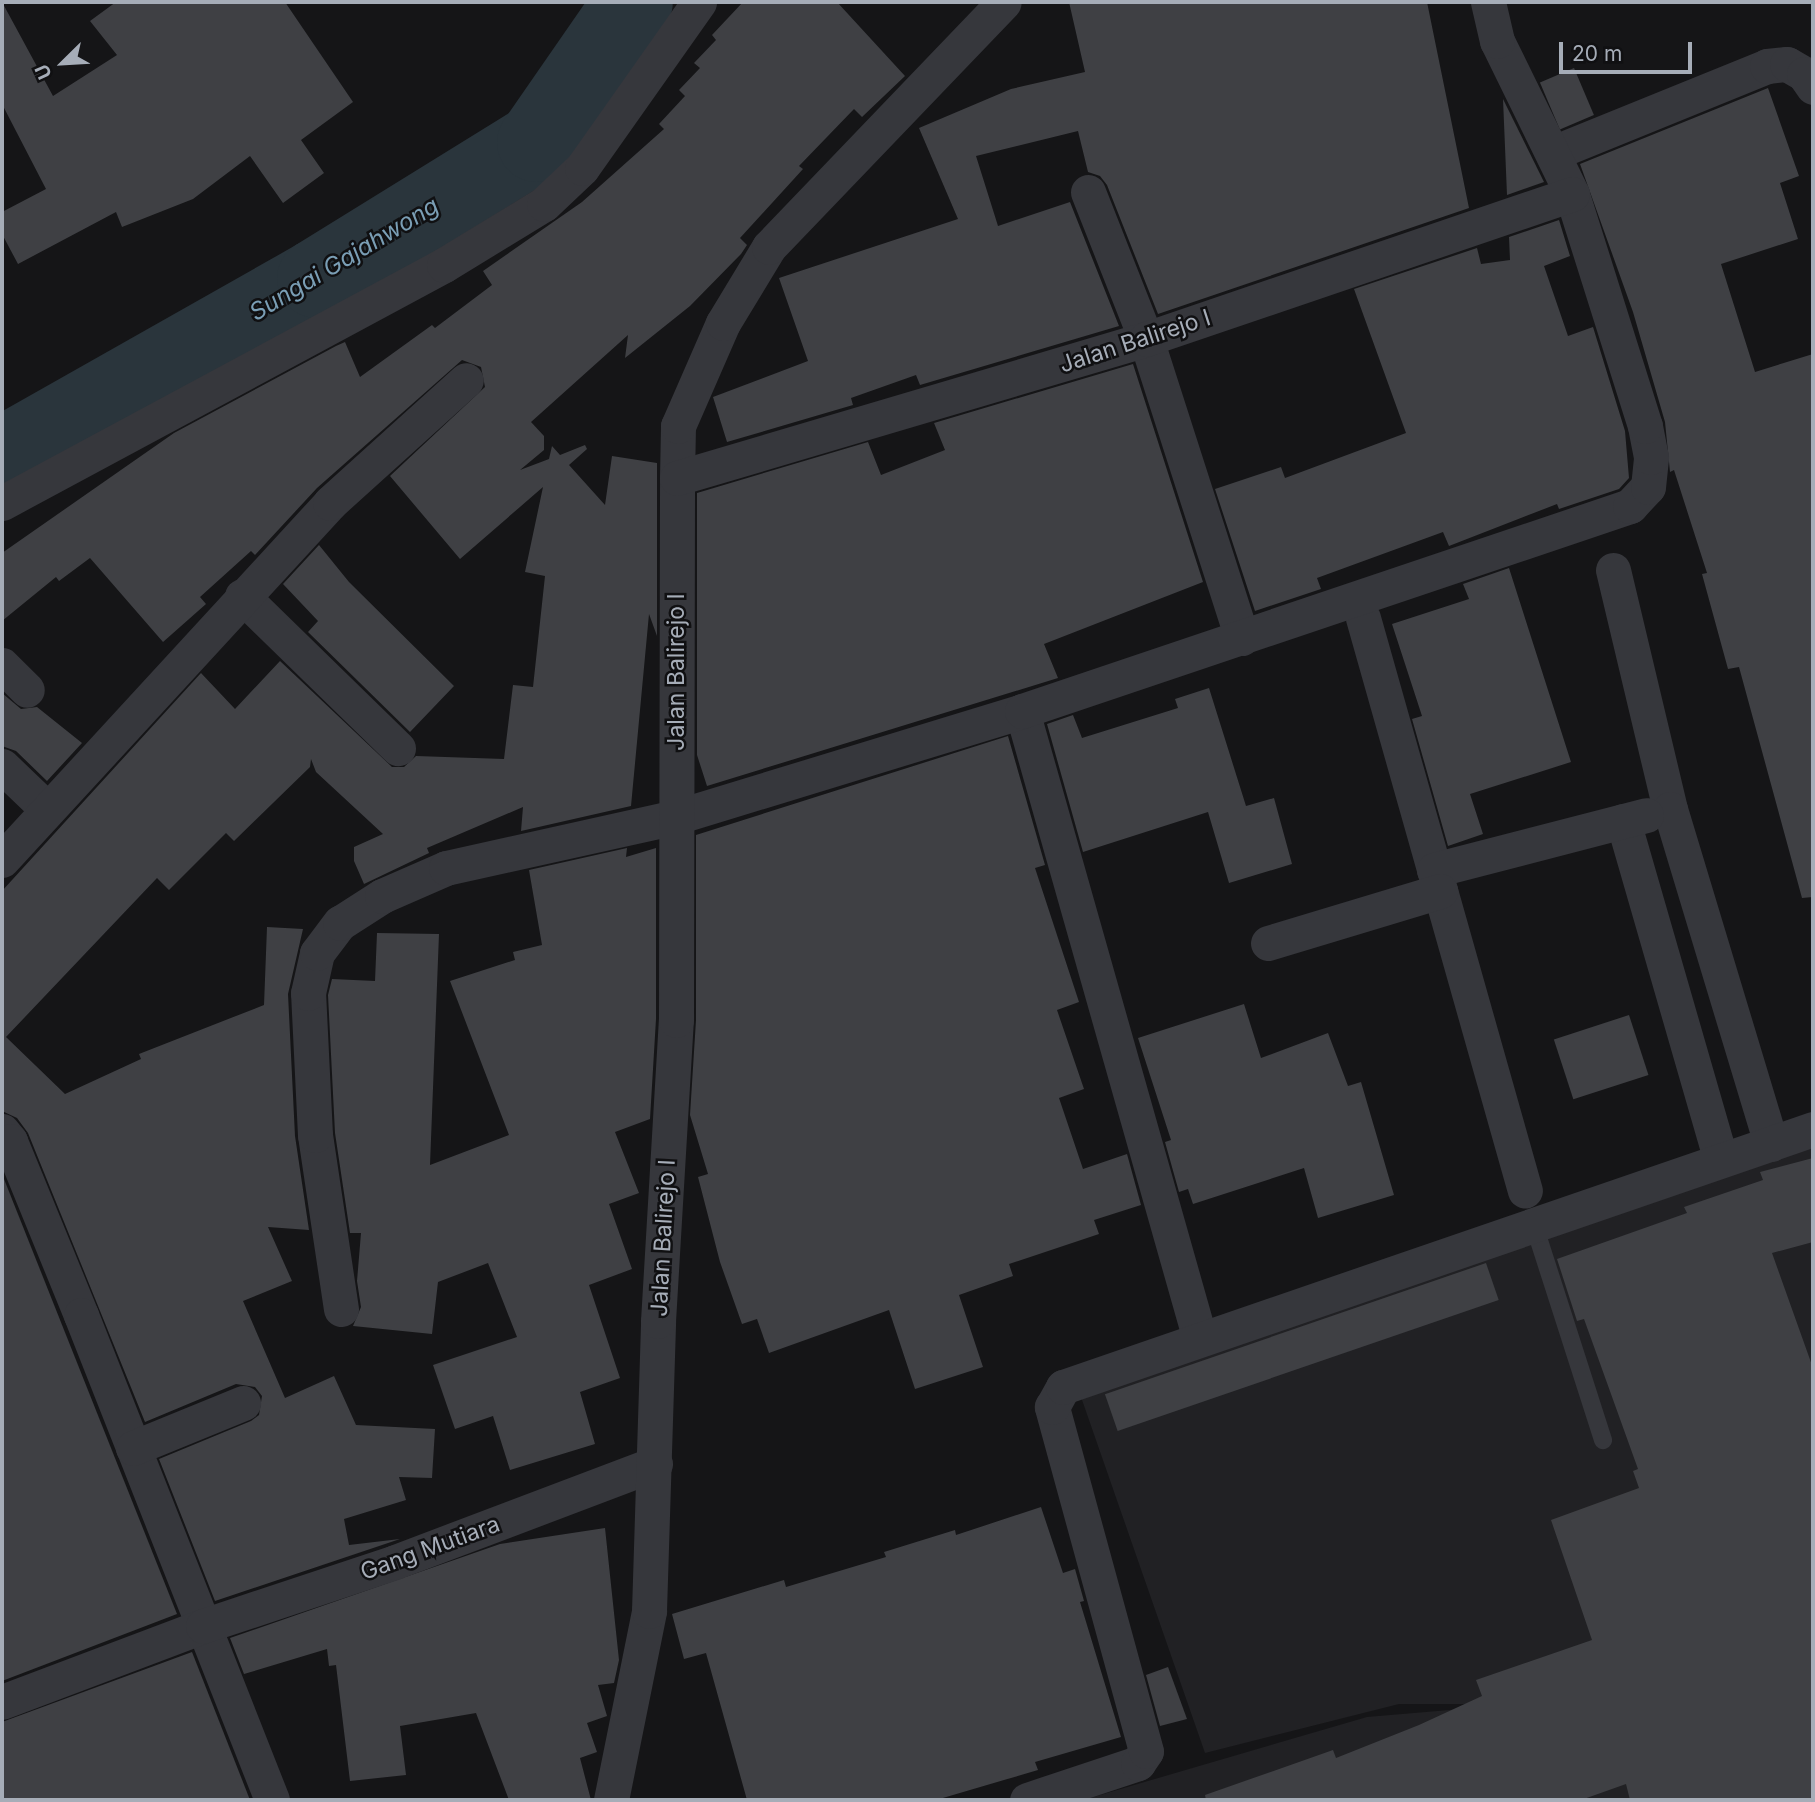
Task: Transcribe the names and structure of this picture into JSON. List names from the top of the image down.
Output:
{
  "streets": {
    "street": ["Jalan Balirejo I", "Gang Mutiara"]
  },
  "crossings": [
    ["Jalan Balirejo I", "Gang Mutiara"]
  ],
  "water": ["Sungai Gajahwong"],
  "scale_bar": "20 m",
  "north": "bottom left"
}
